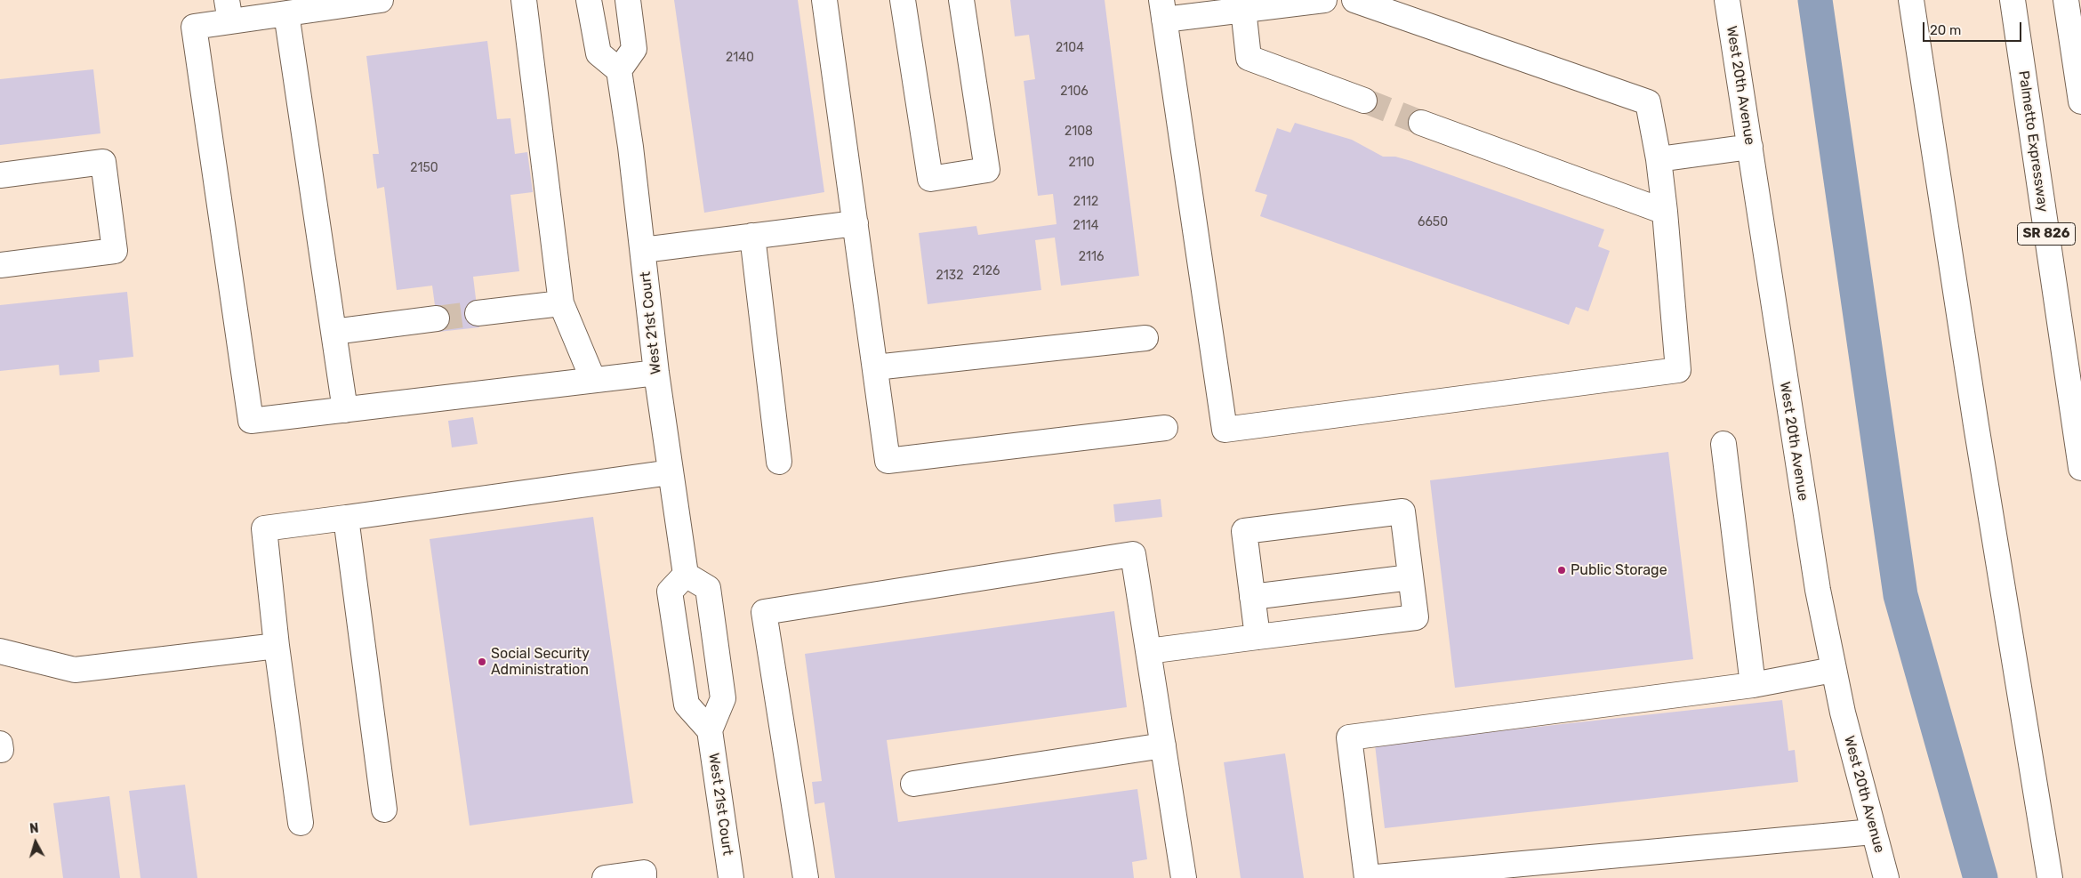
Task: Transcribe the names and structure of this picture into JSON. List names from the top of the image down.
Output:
{
  "streets": {
    "main road": [
      "West 20th Avenue",
      "Palmetto Expressway",
      "SR 826",
      "West 21st Court"
    ]
  },
  "places": ["Public Storage", "Social Security Administration"],
  "house_numbers": [
    "2104",
    "2140",
    "2106",
    "2108",
    "2110",
    "2150",
    "2112",
    "6650",
    "2114",
    "2116",
    "2126",
    "2132"
  ],
  "scale_bar": "20 m",
  "north": "top"
}
